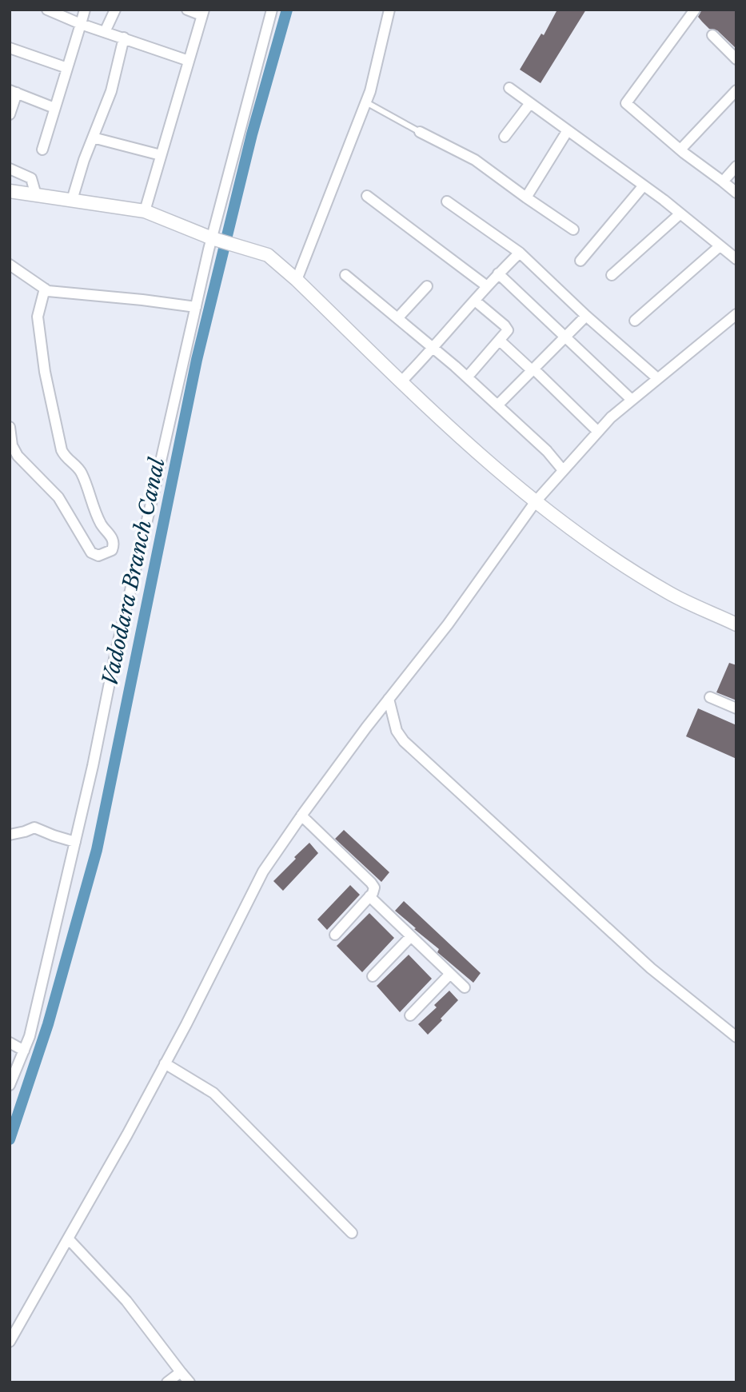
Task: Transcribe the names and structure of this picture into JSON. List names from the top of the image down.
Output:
{
  "water": ["Vadodara Branch Canal"]
}
